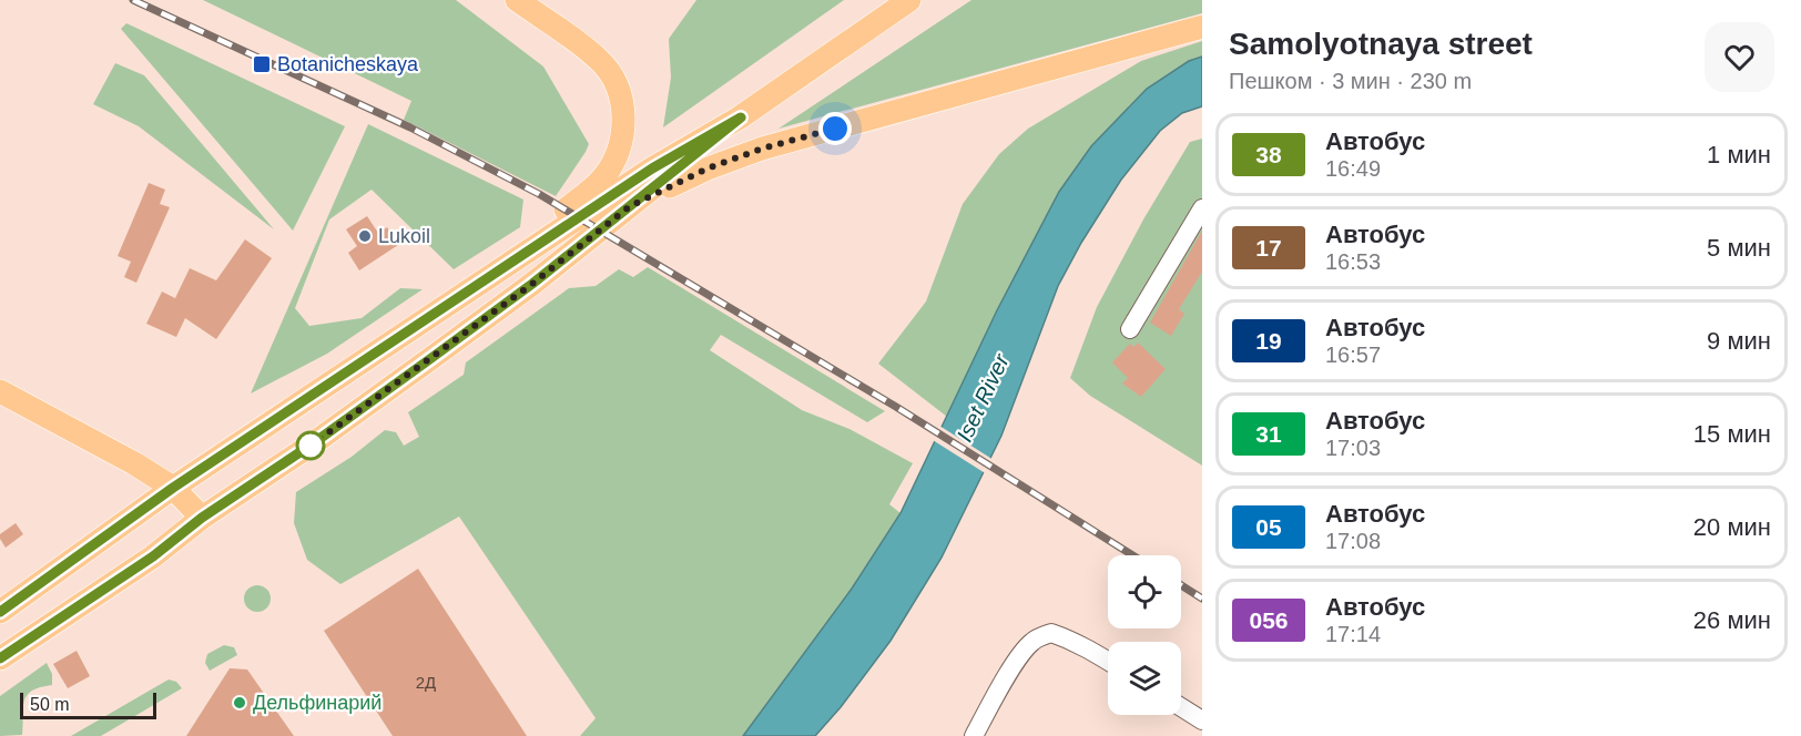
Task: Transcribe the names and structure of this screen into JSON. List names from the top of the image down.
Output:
{
  "water": ["Iset River"],
  "places": {
    "transit": ["Botanicheskaya"],
    "other": ["Lukoil", "Дельфинарий"]
  },
  "lines": ["bus line 38"],
  "house_numbers": ["2Д"],
  "scale_bar": "50 m",
  "page": {
    "heading": ["Samolyotnaya street", "Пешком · 3 мин · 230 m"],
    "list": [
      {
        "mark": "38",
        "name": "Автобус",
        "note": "16:49",
        "value": "1 мин"
      },
      {
        "mark": "17",
        "name": "Автобус",
        "note": "16:53",
        "value": "5 мин"
      },
      {
        "mark": "19",
        "name": "Автобус",
        "note": "16:57",
        "value": "9 мин"
      },
      {
        "mark": "31",
        "name": "Автобус",
        "note": "17:03",
        "value": "15 мин"
      },
      {
        "mark": "05",
        "name": "Автобус",
        "note": "17:08",
        "value": "20 мин"
      },
      {
        "mark": "056",
        "name": "Автобус",
        "note": "17:14",
        "value": "26 мин"
      }
    ],
    "scale": "50 m"
  }
}
